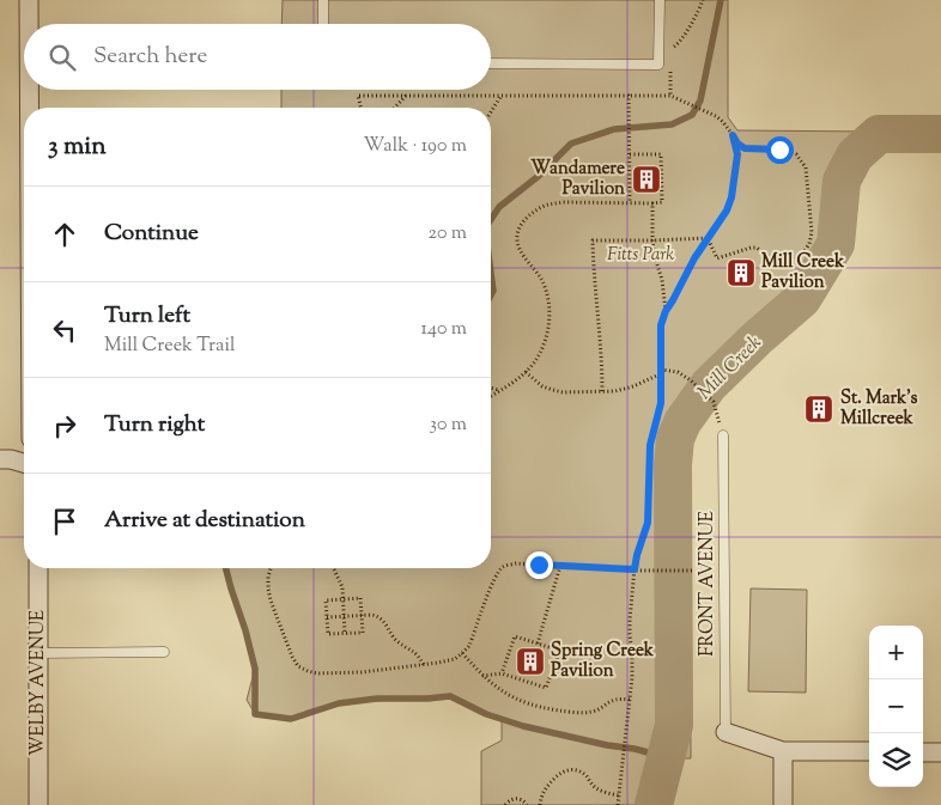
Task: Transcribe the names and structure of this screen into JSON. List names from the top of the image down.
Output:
{
  "streets": {
    "street": ["WELBY AVENUE"],
    "lane": ["FRONT AVENUE"]
  },
  "water": ["Mill Creek"],
  "parks": ["Fitts Park"],
  "places": {
    "building": [
      "Wandamere Pavilion",
      "Mill Creek Pavilion",
      "St. Mark's Millcreek",
      "Spring Creek Pavilion"
    ]
  },
  "page": {
    "search": "Search here",
    "heading": ["3 min", "Walk · 190 m"],
    "list": [
      ["Continue", "20 m"],
      ["Turn left", "Mill Creek Trail", "140 m"],
      ["Turn right", "30 m"],
      "Arrive at destination"
    ],
    "map_buttons": ["+", "−"]
  }
}
